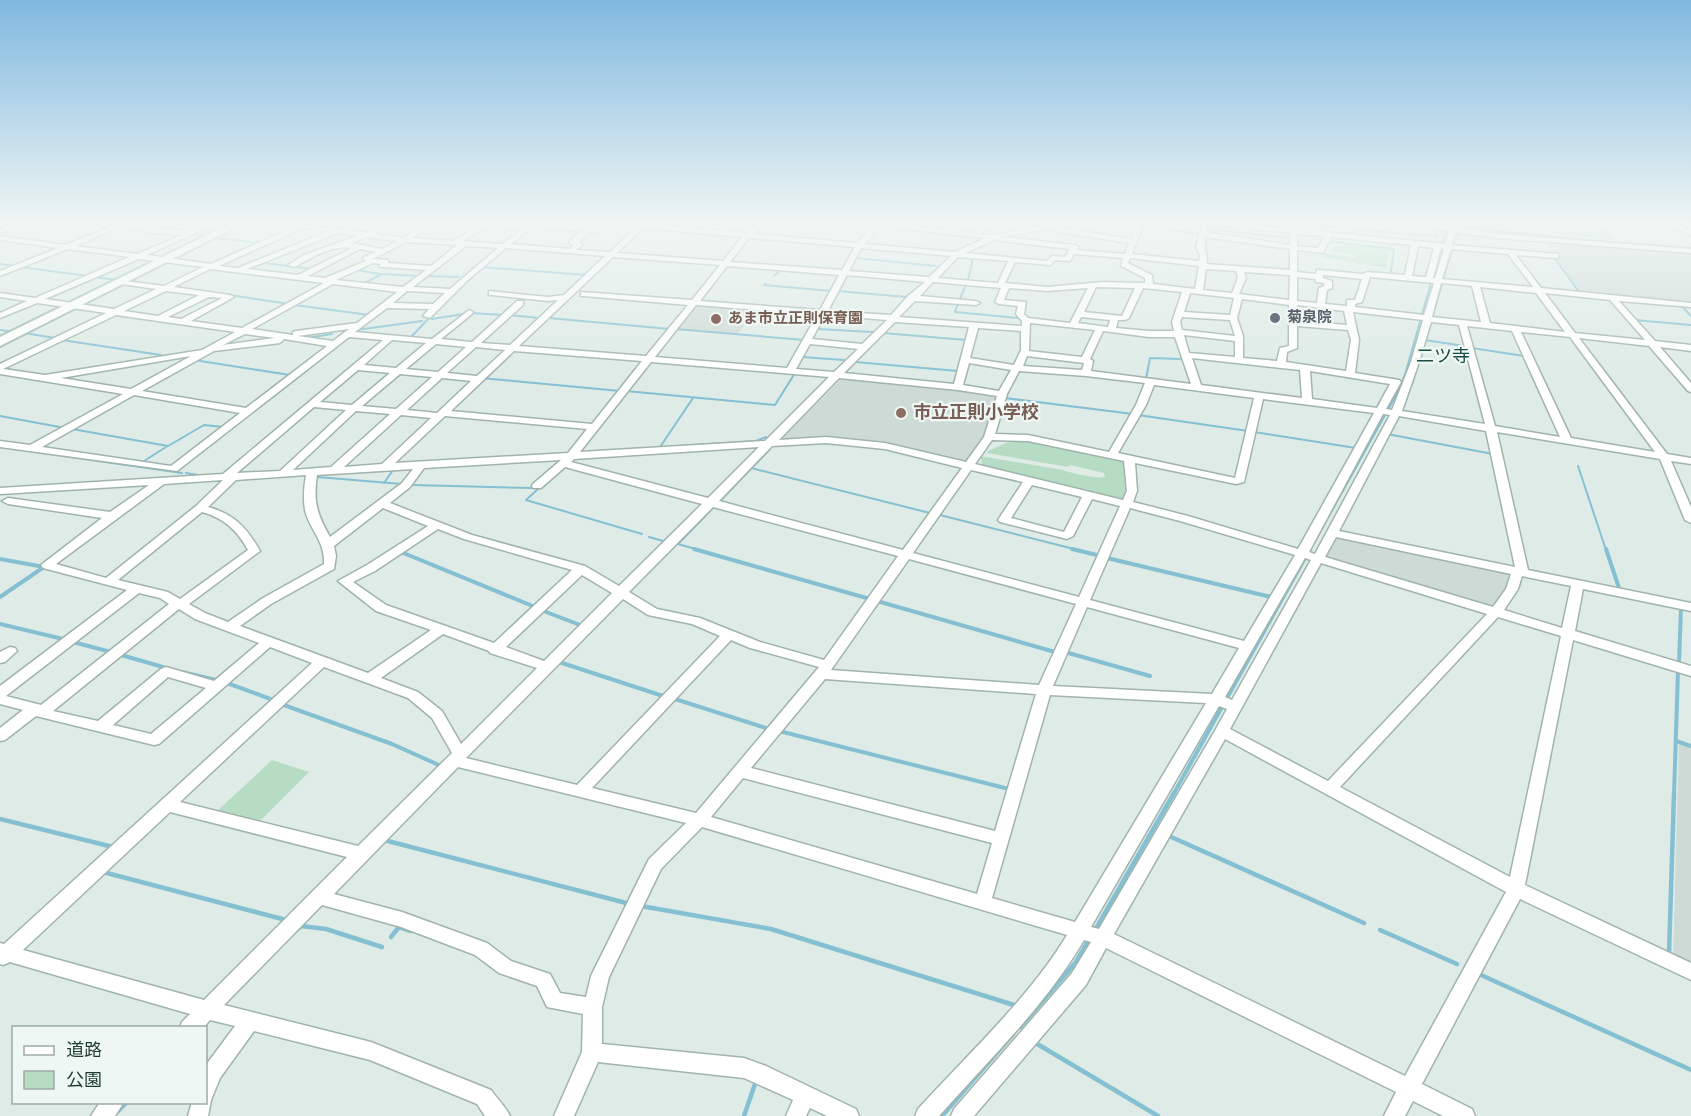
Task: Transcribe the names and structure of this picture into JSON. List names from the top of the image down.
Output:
{
  "districts": ["二ツ寺"],
  "places": ["菊泉院", "あま市立正則保育園", "市立正則小学校"],
  "legend": ["道路", "公園"]
}
